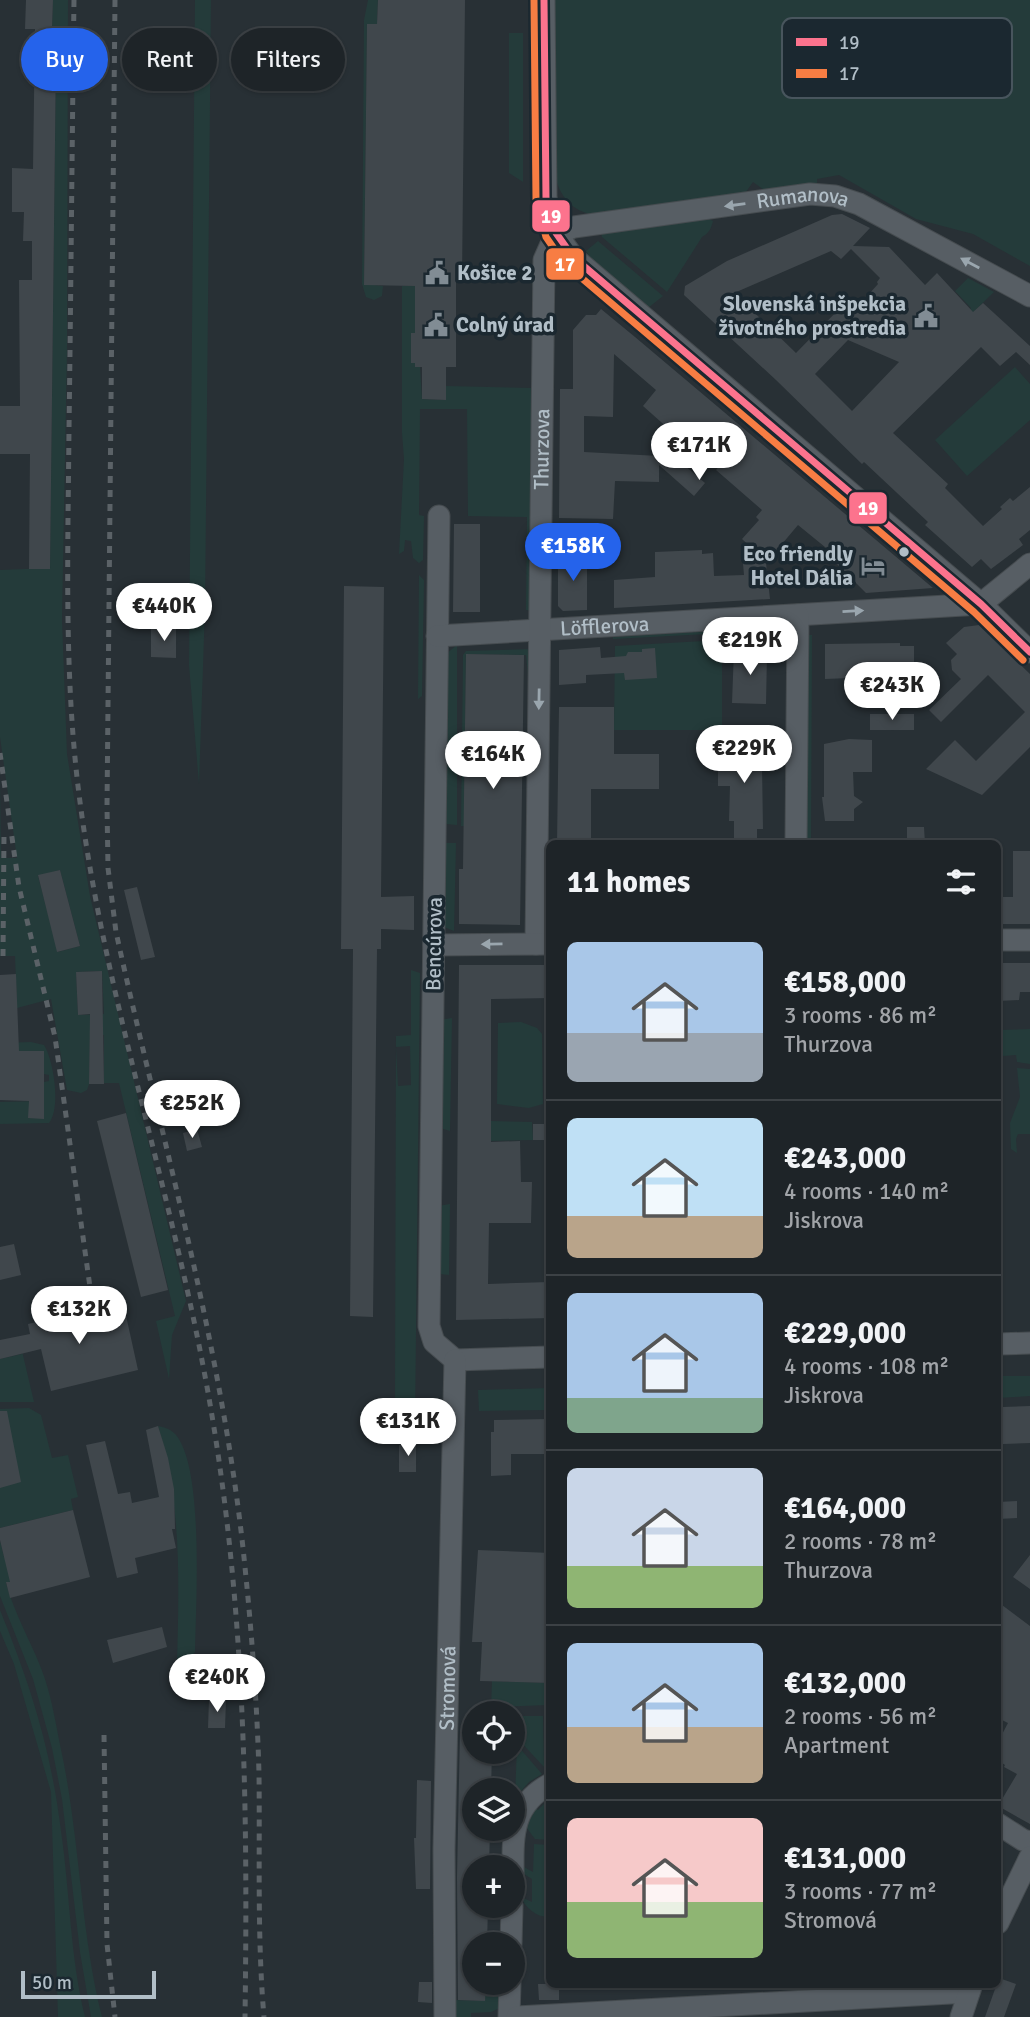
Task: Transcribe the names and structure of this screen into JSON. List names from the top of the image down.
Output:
{
  "streets": {
    "street": [
      "Rumanova",
      "Thurzova",
      "Löfflerova",
      "Bencúrova",
      "Stromová"
    ]
  },
  "crossings": [
    ["Rumanova", "Thurzova"],
    ["Thurzova", "Löfflerova"],
    ["Löfflerova", "Bencúrova"],
    ["Bencúrova", "Stromová"]
  ],
  "one_way": ["Rumanova", "Thurzova"],
  "places": {
    "public building": ["Košice 2", "Slovenská inšpekcia životného prostredia", "Colný úrad"],
    "hotel": ["Eco friendly Hotel Dália"]
  },
  "lines": ["transit line 19", "transit line 17"],
  "legend": ["19", "17"],
  "scale_bar": "50 m",
  "page": {
    "chip": ["Buy", "Rent", "Filters"],
    "price": [
      "€171K",
      "€158K",
      "€440K",
      "€219K",
      "€243K",
      "€229K",
      "€164K",
      "€252K",
      "€132K",
      "€131K",
      "€240K"
    ],
    "heading": "11 homes",
    "list": [
      {
        "name": "€158,000",
        "note": "3 rooms · 86 m² · Thurzova"
      },
      {
        "name": "€243,000",
        "note": "4 rooms · 140 m² · Jiskrova"
      },
      {
        "name": "€229,000",
        "note": "4 rooms · 108 m² · Jiskrova"
      },
      {
        "name": "€164,000",
        "note": "2 rooms · 78 m² · Thurzova"
      },
      {
        "name": "€132,000",
        "note": "2 rooms · 56 m² · Apartment"
      },
      {
        "name": "€131,000",
        "note": "3 rooms · 77 m² · Stromová"
      }
    ],
    "map_buttons": ["+", "−"],
    "scale": "50 m"
  }
}
